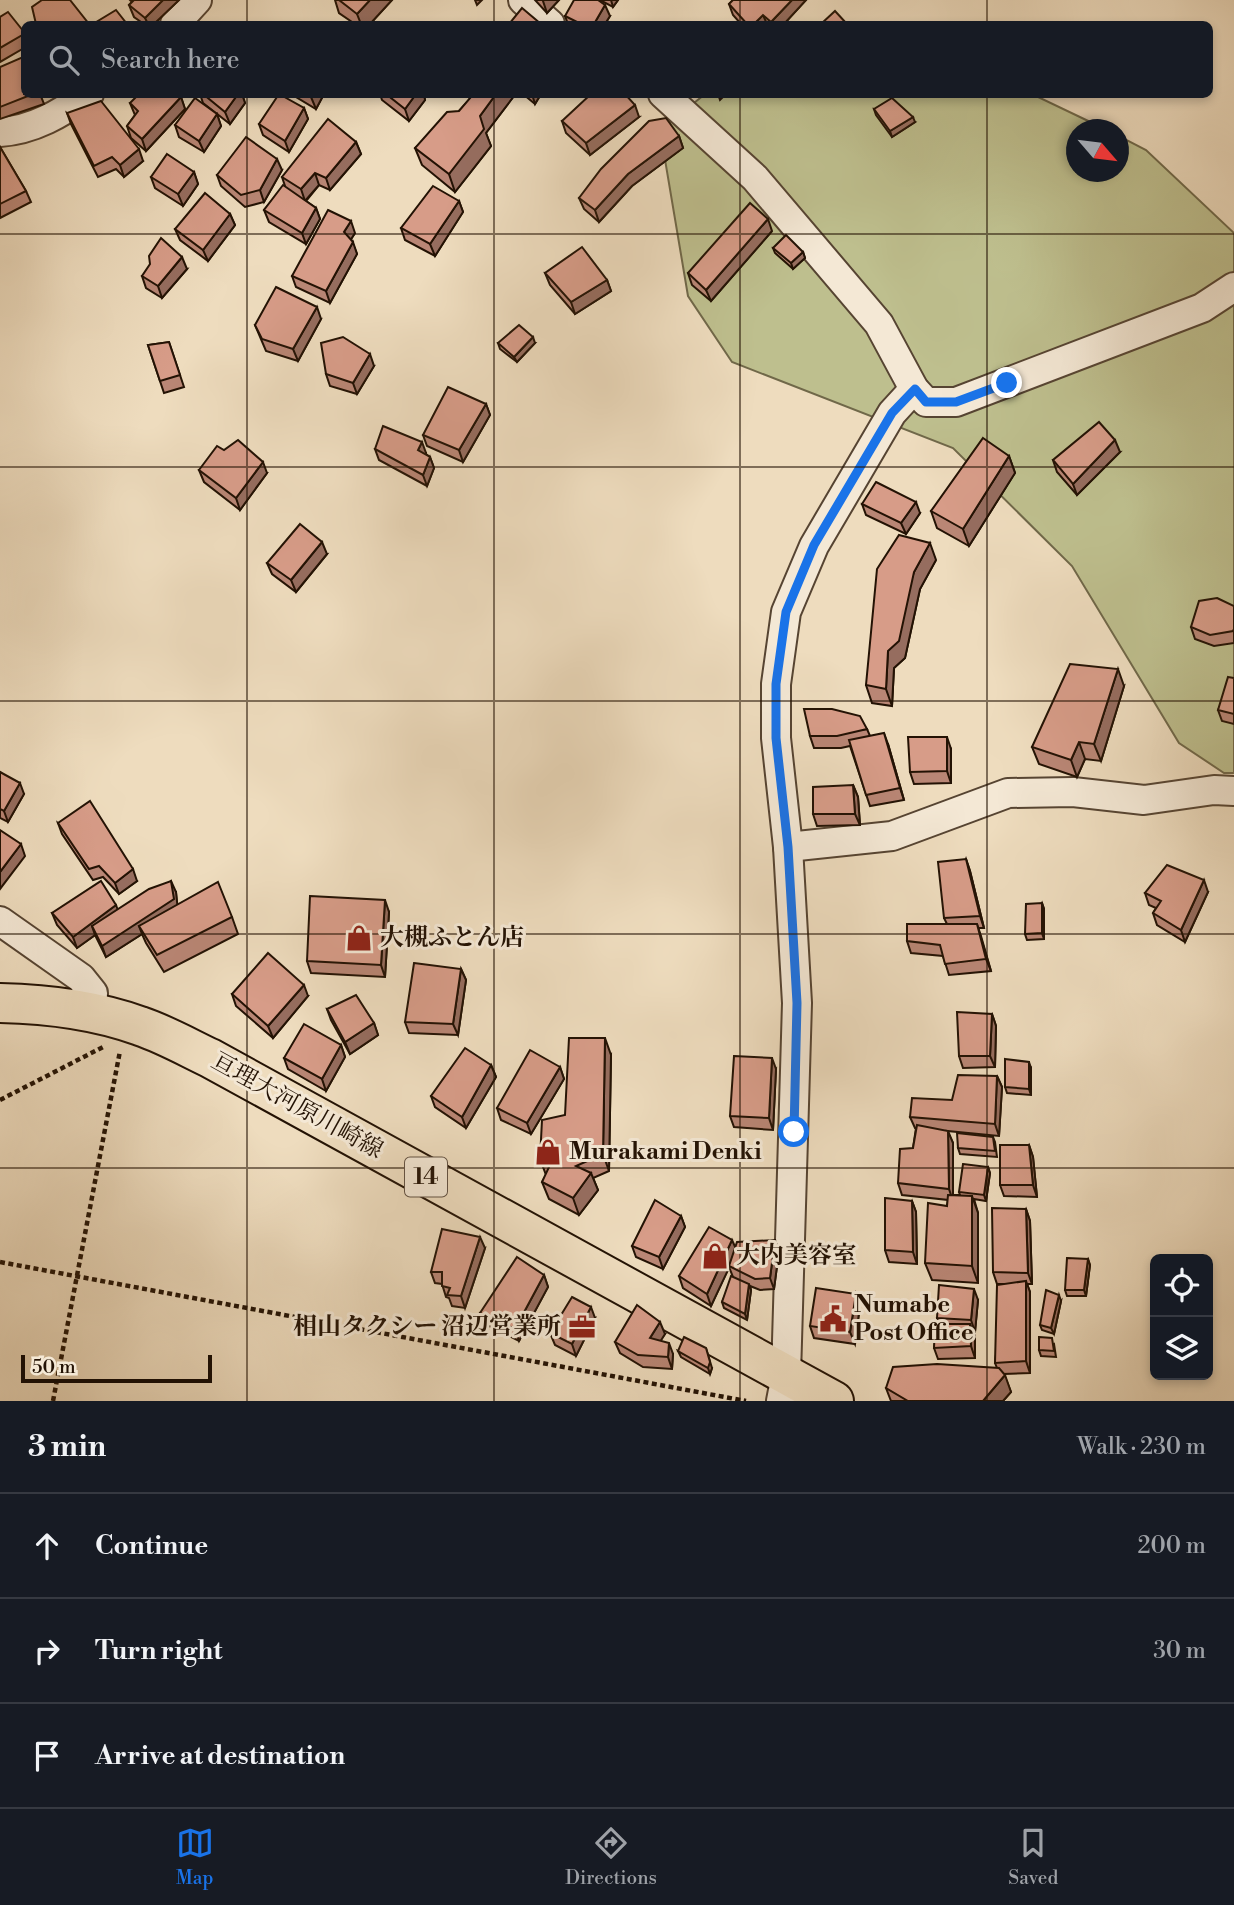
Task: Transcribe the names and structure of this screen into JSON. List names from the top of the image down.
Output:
{
  "streets": {
    "main road": ["亘理大河原川崎線", "14"]
  },
  "places": {
    "shop": ["大槻ふとん店", "Murakami Denki", "大内美容室"],
    "public building": ["Numabe Post Office"],
    "office": ["相山タクシー 沼辺営業所"]
  },
  "scale_bar": "50 m",
  "north": "bottom right",
  "page": {
    "search": "Search here",
    "scale": "50 m",
    "heading": ["3 min", "Walk · 230 m"],
    "list": [
      ["Continue", "200 m"],
      ["Turn right", "30 m"],
      "Arrive at destination"
    ],
    "nav": ["Map", "Directions", "Saved"]
  }
}
